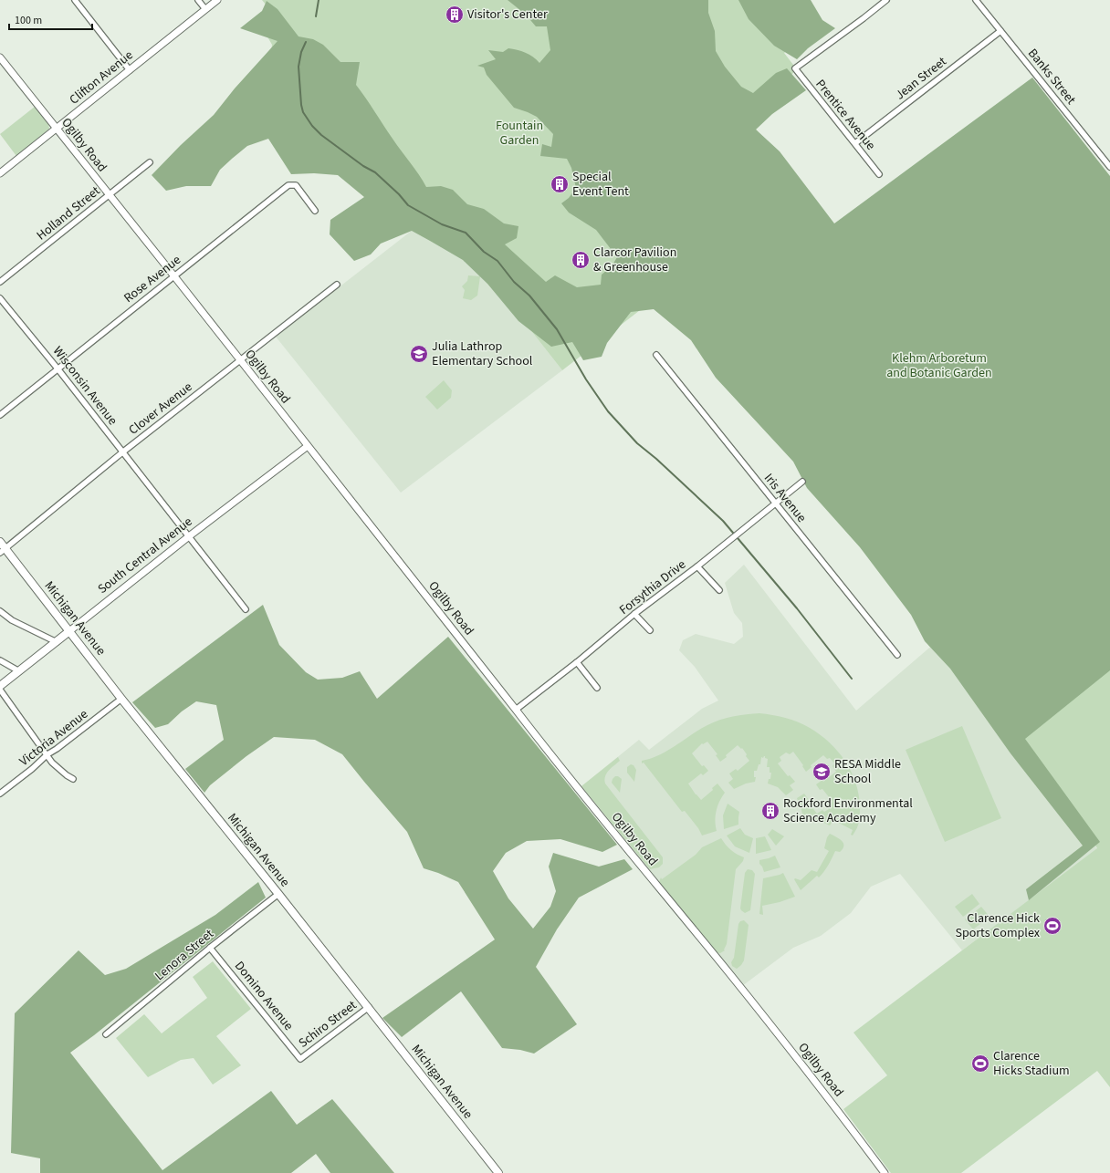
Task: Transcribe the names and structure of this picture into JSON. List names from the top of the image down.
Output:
{
  "streets": {
    "main road": ["South Central Avenue", "Michigan Avenue"],
    "street": [
      "Banks Street",
      "Clifton Avenue",
      "Jean Street",
      "Prentice Avenue",
      "Ogilby Road",
      "Holland Street",
      "Rose Avenue",
      "Wisconsin Avenue",
      "Clover Avenue",
      "Iris Avenue",
      "Forsythia Drive",
      "Victoria Avenue",
      "Lenora Street",
      "Domino Avenue",
      "Schiro Street"
    ]
  },
  "crossings": [
    ["Banks Street", "Jean Street"],
    ["Clifton Avenue", "Ogilby Road"],
    ["Jean Street", "Prentice Avenue"],
    ["Ogilby Road", "Holland Street"],
    ["Ogilby Road", "Rose Avenue"],
    ["Ogilby Road", "Clover Avenue"],
    ["Ogilby Road", "South Central Avenue"],
    ["Ogilby Road", "Forsythia Drive"],
    ["Rose Avenue", "Wisconsin Avenue"],
    ["Wisconsin Avenue", "Clover Avenue"],
    ["Wisconsin Avenue", "South Central Avenue"],
    ["Clover Avenue", "Michigan Avenue"],
    ["Iris Avenue", "Forsythia Drive"],
    ["South Central Avenue", "Michigan Avenue"],
    ["Michigan Avenue", "Victoria Avenue"],
    ["Michigan Avenue", "Lenora Street"],
    ["Michigan Avenue", "Schiro Street"],
    ["Lenora Street", "Domino Avenue"],
    ["Domino Avenue", "Schiro Street"]
  ],
  "parks": ["Fountain Garden", "Klehm Arboretum and Botanic Garden"],
  "places": {
    "building": [
      "Visitor's Center",
      "Special Event Tent",
      "Clarcor Pavilion & Greenhouse",
      "Rockford Environmental Science Academy"
    ],
    "school or university": ["Julia Lathrop Elementary School", "RESA Middle School"],
    "sports": ["Clarence Hick Sports Complex", "Clarence Hicks Stadium"]
  },
  "scale_bar": "100 m"
}
